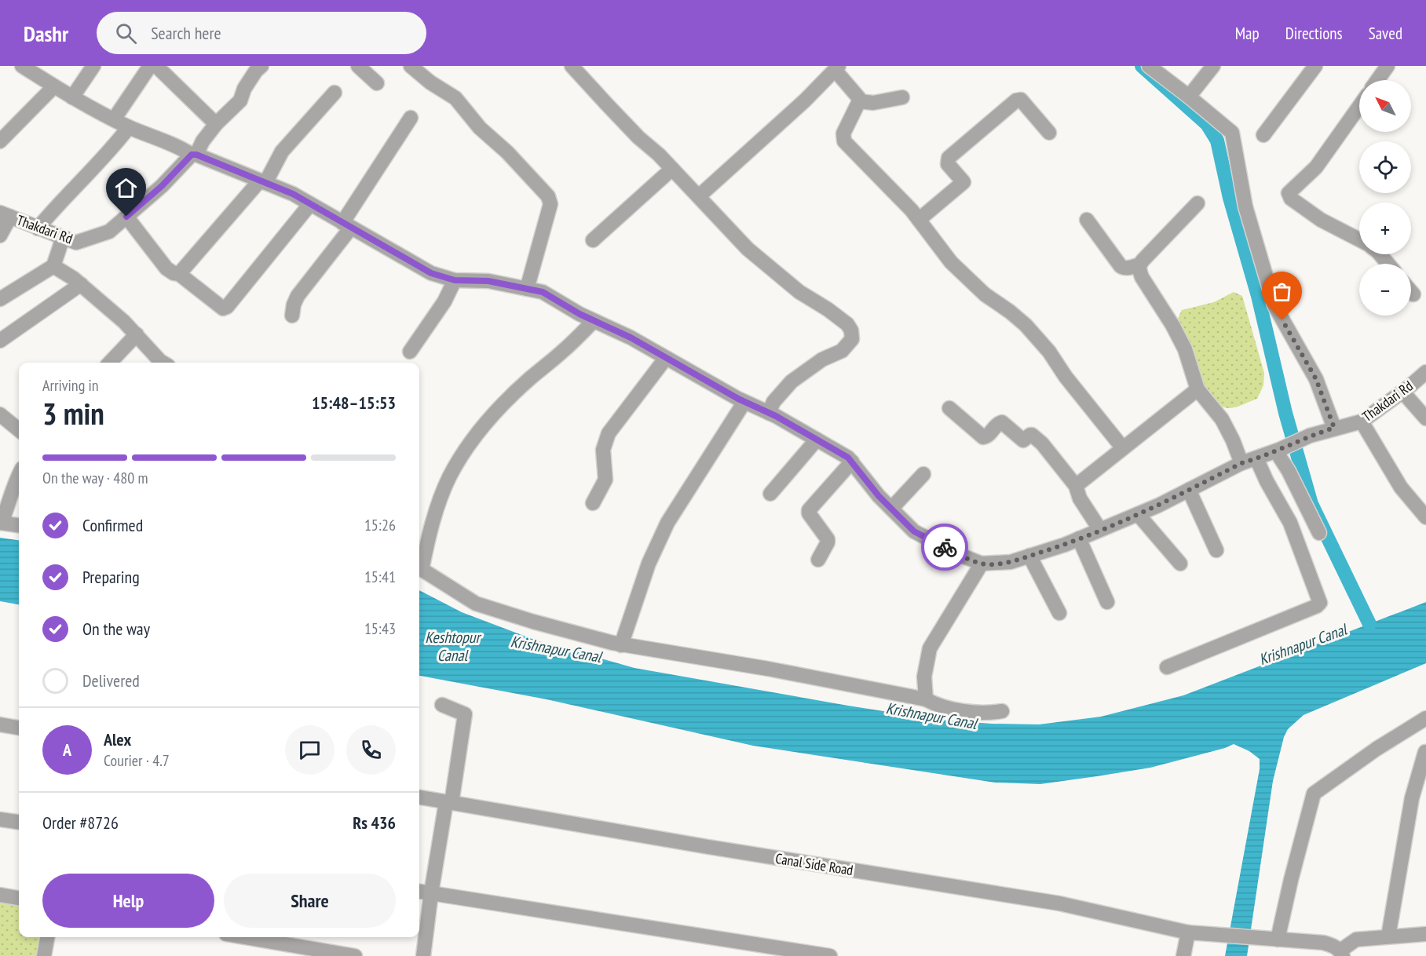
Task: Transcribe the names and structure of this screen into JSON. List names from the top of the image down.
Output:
{
  "streets": {
    "street": ["Thakdari Rd", "Canal Side Road"]
  },
  "water": ["Keshtopur Canal", "Krishnapur Canal"],
  "north": "top left",
  "page": {
    "header": "Dashr",
    "search": "Search here",
    "nav": ["Map", "Directions", "Saved"],
    "map_buttons": ["+", "−"],
    "heading": ["3 min", "Arriving in", "15:48–15:53"],
    "panel": [
      "Alex",
      "Courier · 4.7",
      "Order #8726",
      "Rs 436"
    ],
    "bar": "On the way · 480 m",
    "list": [
      ["Confirmed", "15:26"],
      ["Preparing", "15:41"],
      ["On the way", "15:43"],
      "Delivered"
    ],
    "round": "A",
    "buttons": ["Help", "Share"]
  }
}
